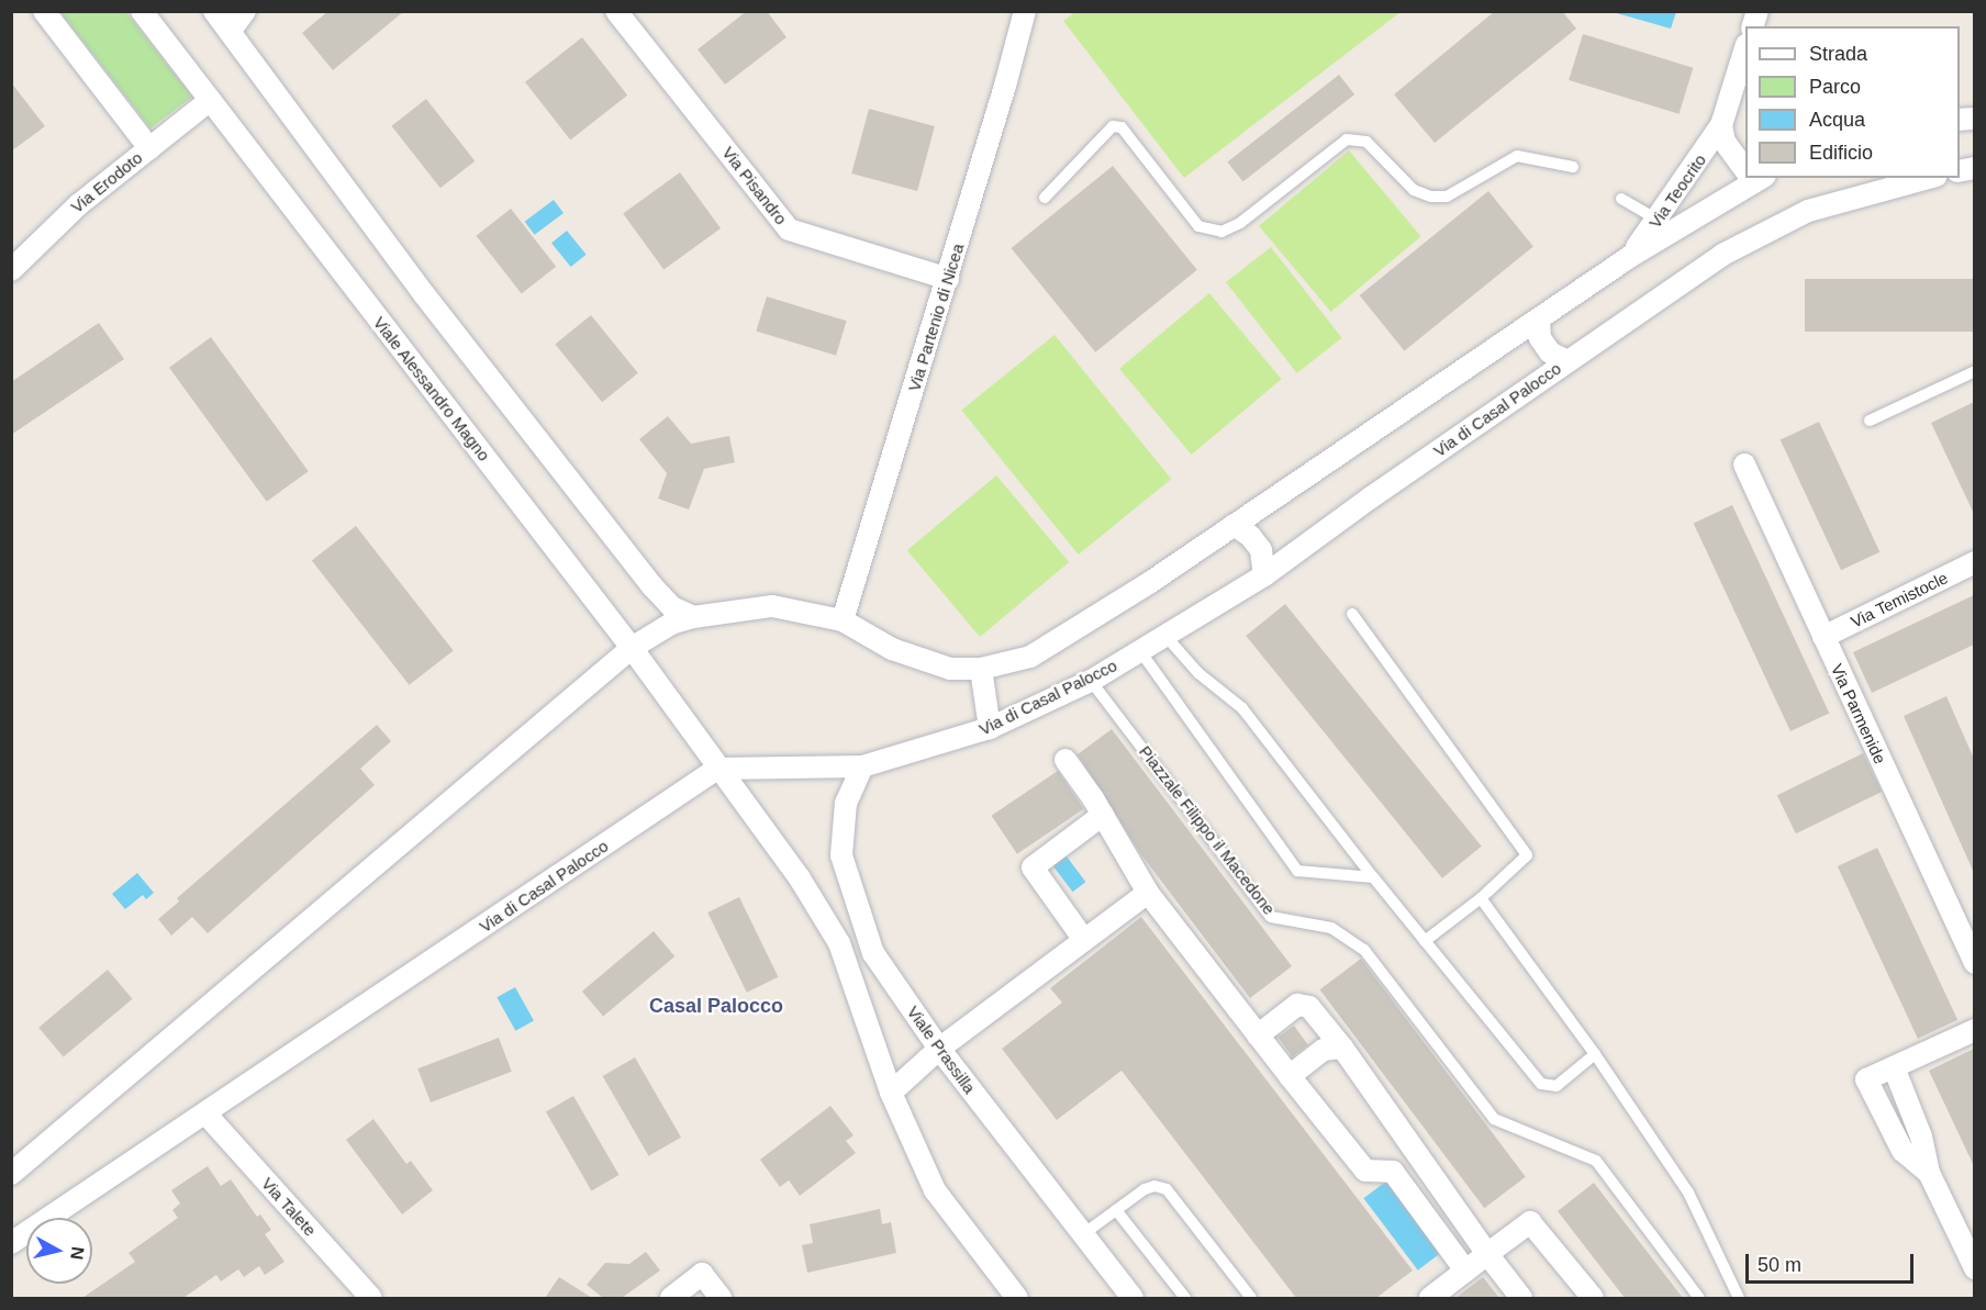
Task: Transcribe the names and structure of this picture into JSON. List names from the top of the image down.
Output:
{
  "streets": {
    "street": [
      "Via Erodoto",
      "Via Pisandro",
      "Via Teocrito",
      "Via Partenio di Nicea",
      "Viale Alessandro Magno",
      "Via di Casal Palocco",
      "Via Temistocle",
      "Via Parmenide",
      "Viale Prassilla",
      "Via Talete"
    ],
    "lane": ["Piazzale Filippo il Macedone"]
  },
  "crossings": [
    ["Via Erodoto", "Viale Alessandro Magno"],
    ["Via Pisandro", "Via Partenio di Nicea"],
    ["Viale Alessandro Magno", "Via di Casal Palocco"],
    ["Via di Casal Palocco", "Piazzale Filippo il Macedone"],
    ["Via di Casal Palocco", "Viale Prassilla"],
    ["Via di Casal Palocco", "Via Talete"],
    ["Via Temistocle", "Via Parmenide"]
  ],
  "districts": ["Casal Palocco"],
  "legend": [
    "Strada",
    "Parco",
    "Acqua",
    "Edificio"
  ],
  "scale_bar": "50 m",
  "north": "right"
}
